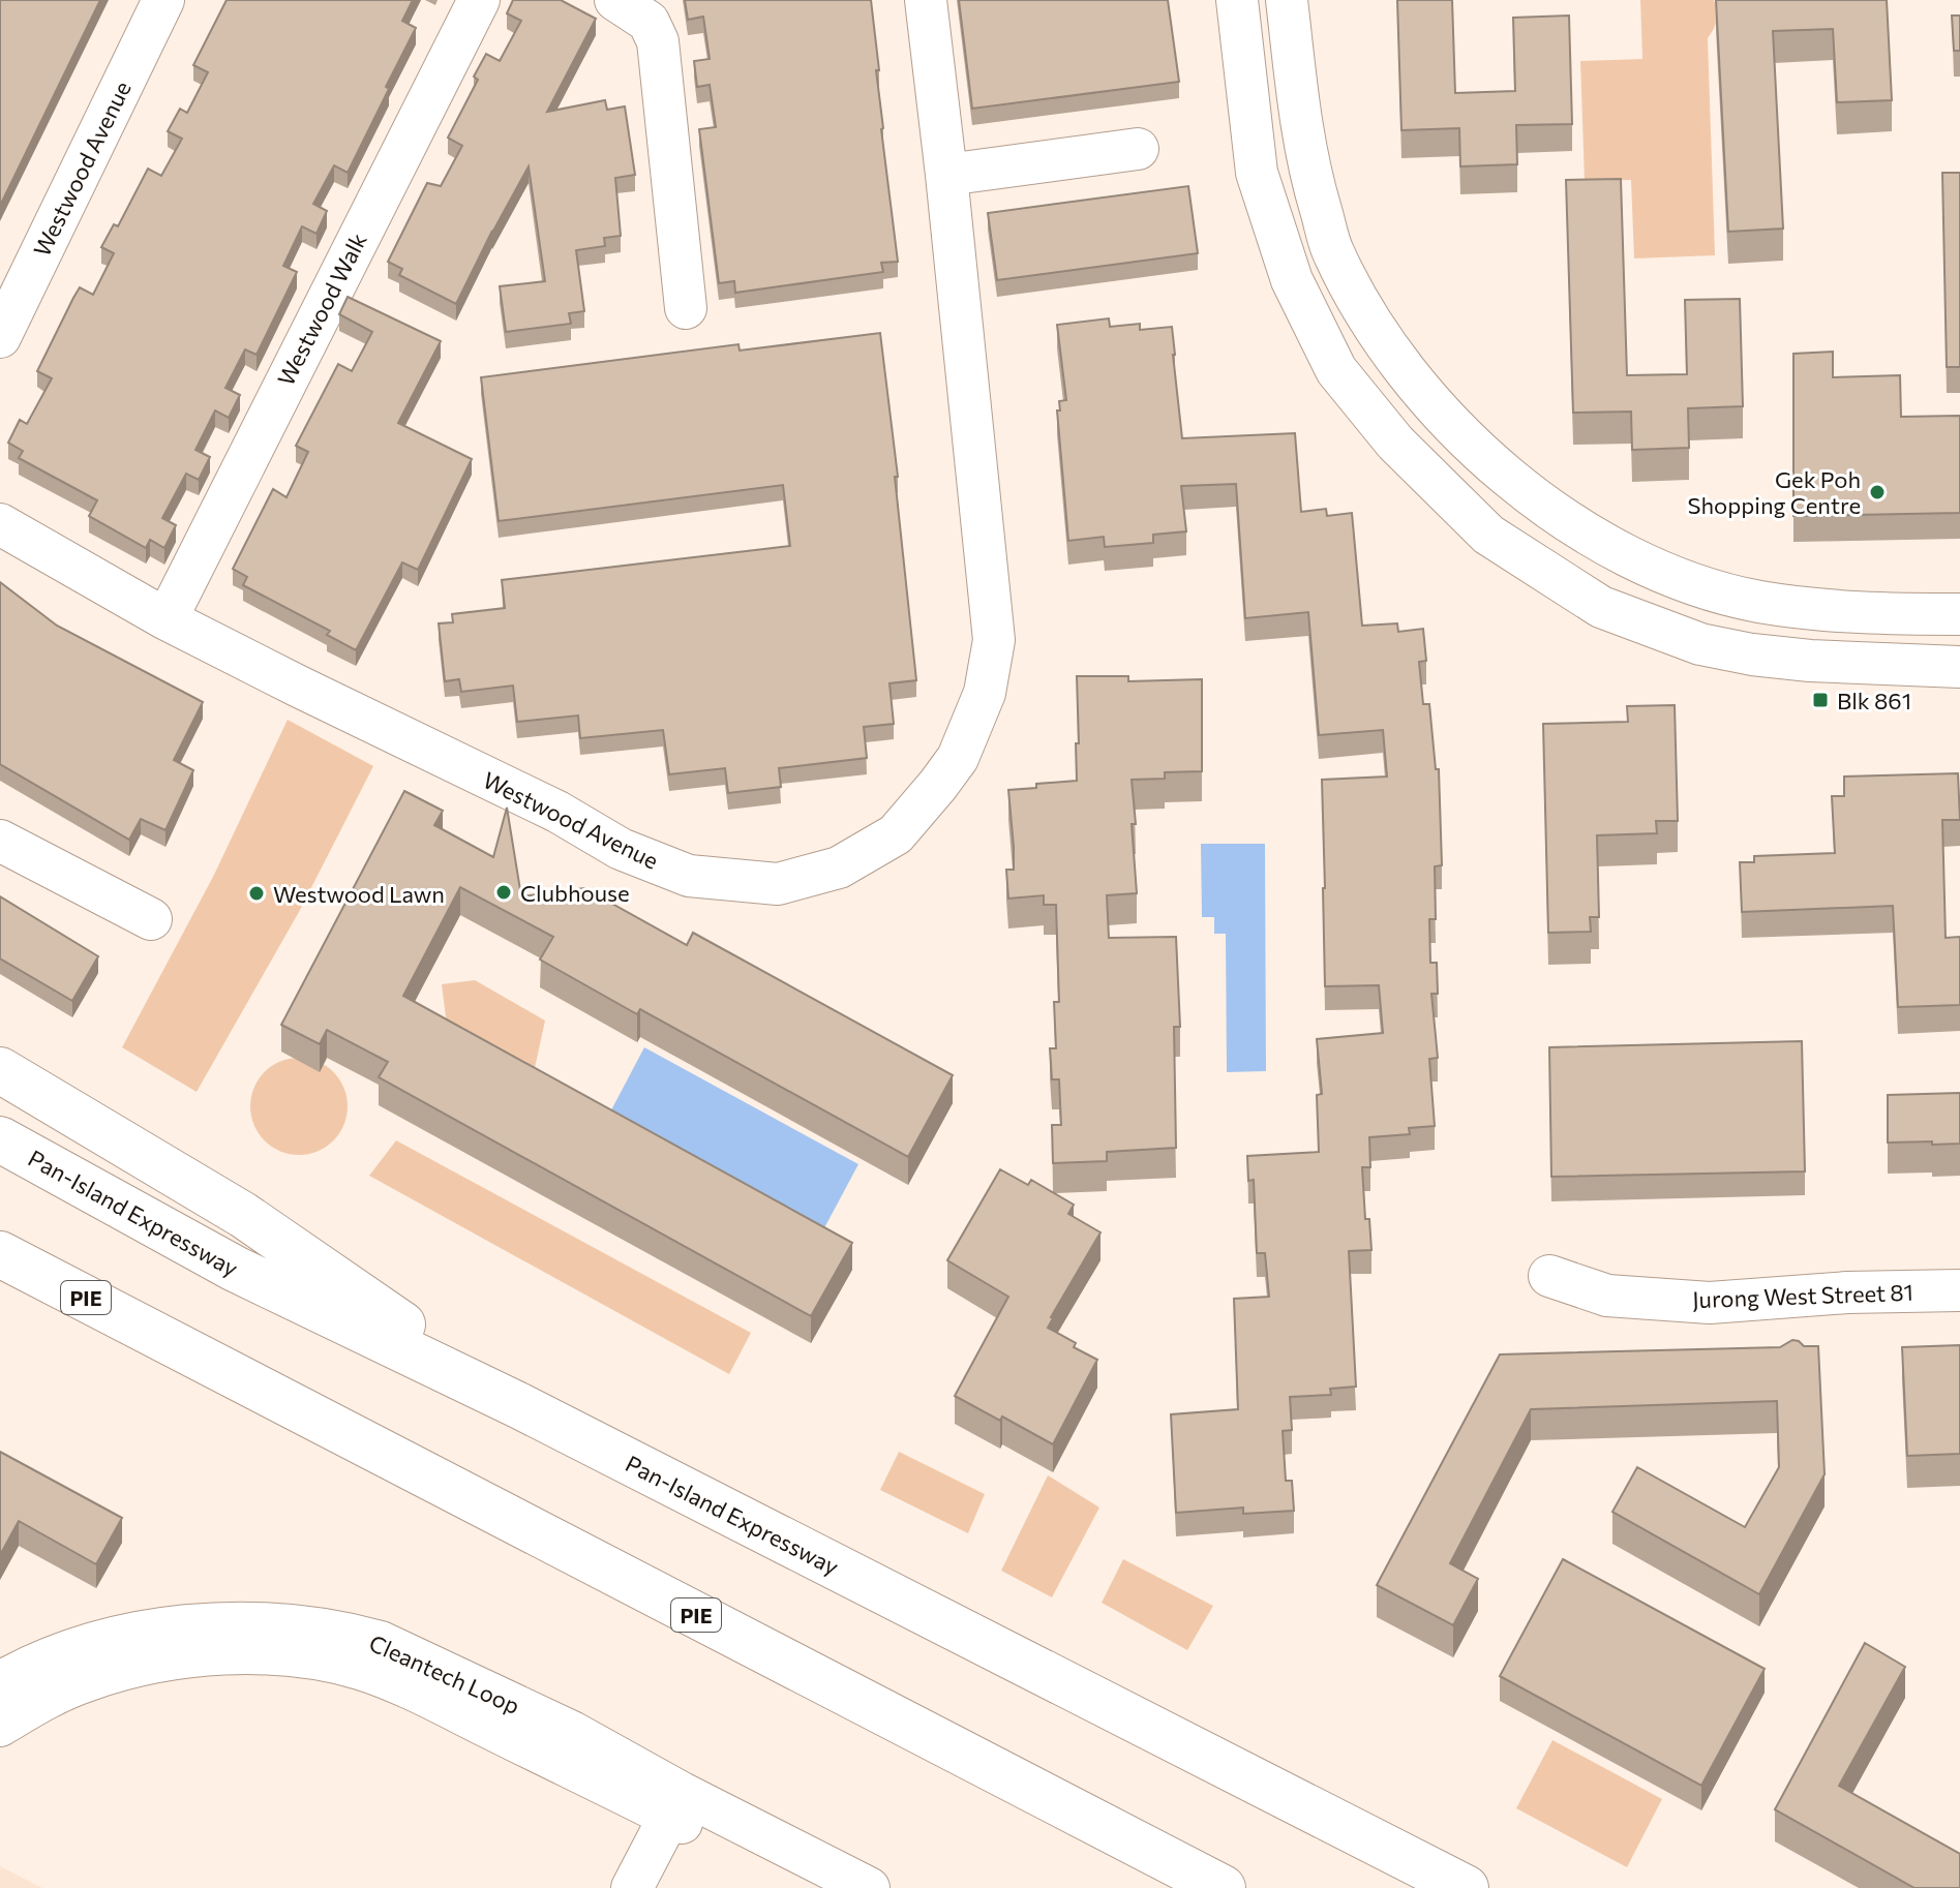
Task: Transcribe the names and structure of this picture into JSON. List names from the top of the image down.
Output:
{
  "streets": {
    "highway": ["Pan-Island Expressway", "PIE"],
    "street": [
      "Westwood Avenue",
      "Westwood Walk",
      "Jurong West Street 81",
      "Cleantech Loop"
    ]
  },
  "crossings": [
    ["Westwood Avenue", "Westwood Walk"]
  ],
  "places": {
    "other": ["Gek Poh Shopping Centre", "Clubhouse", "Westwood Lawn"],
    "transit": ["Blk 861"]
  }
}
